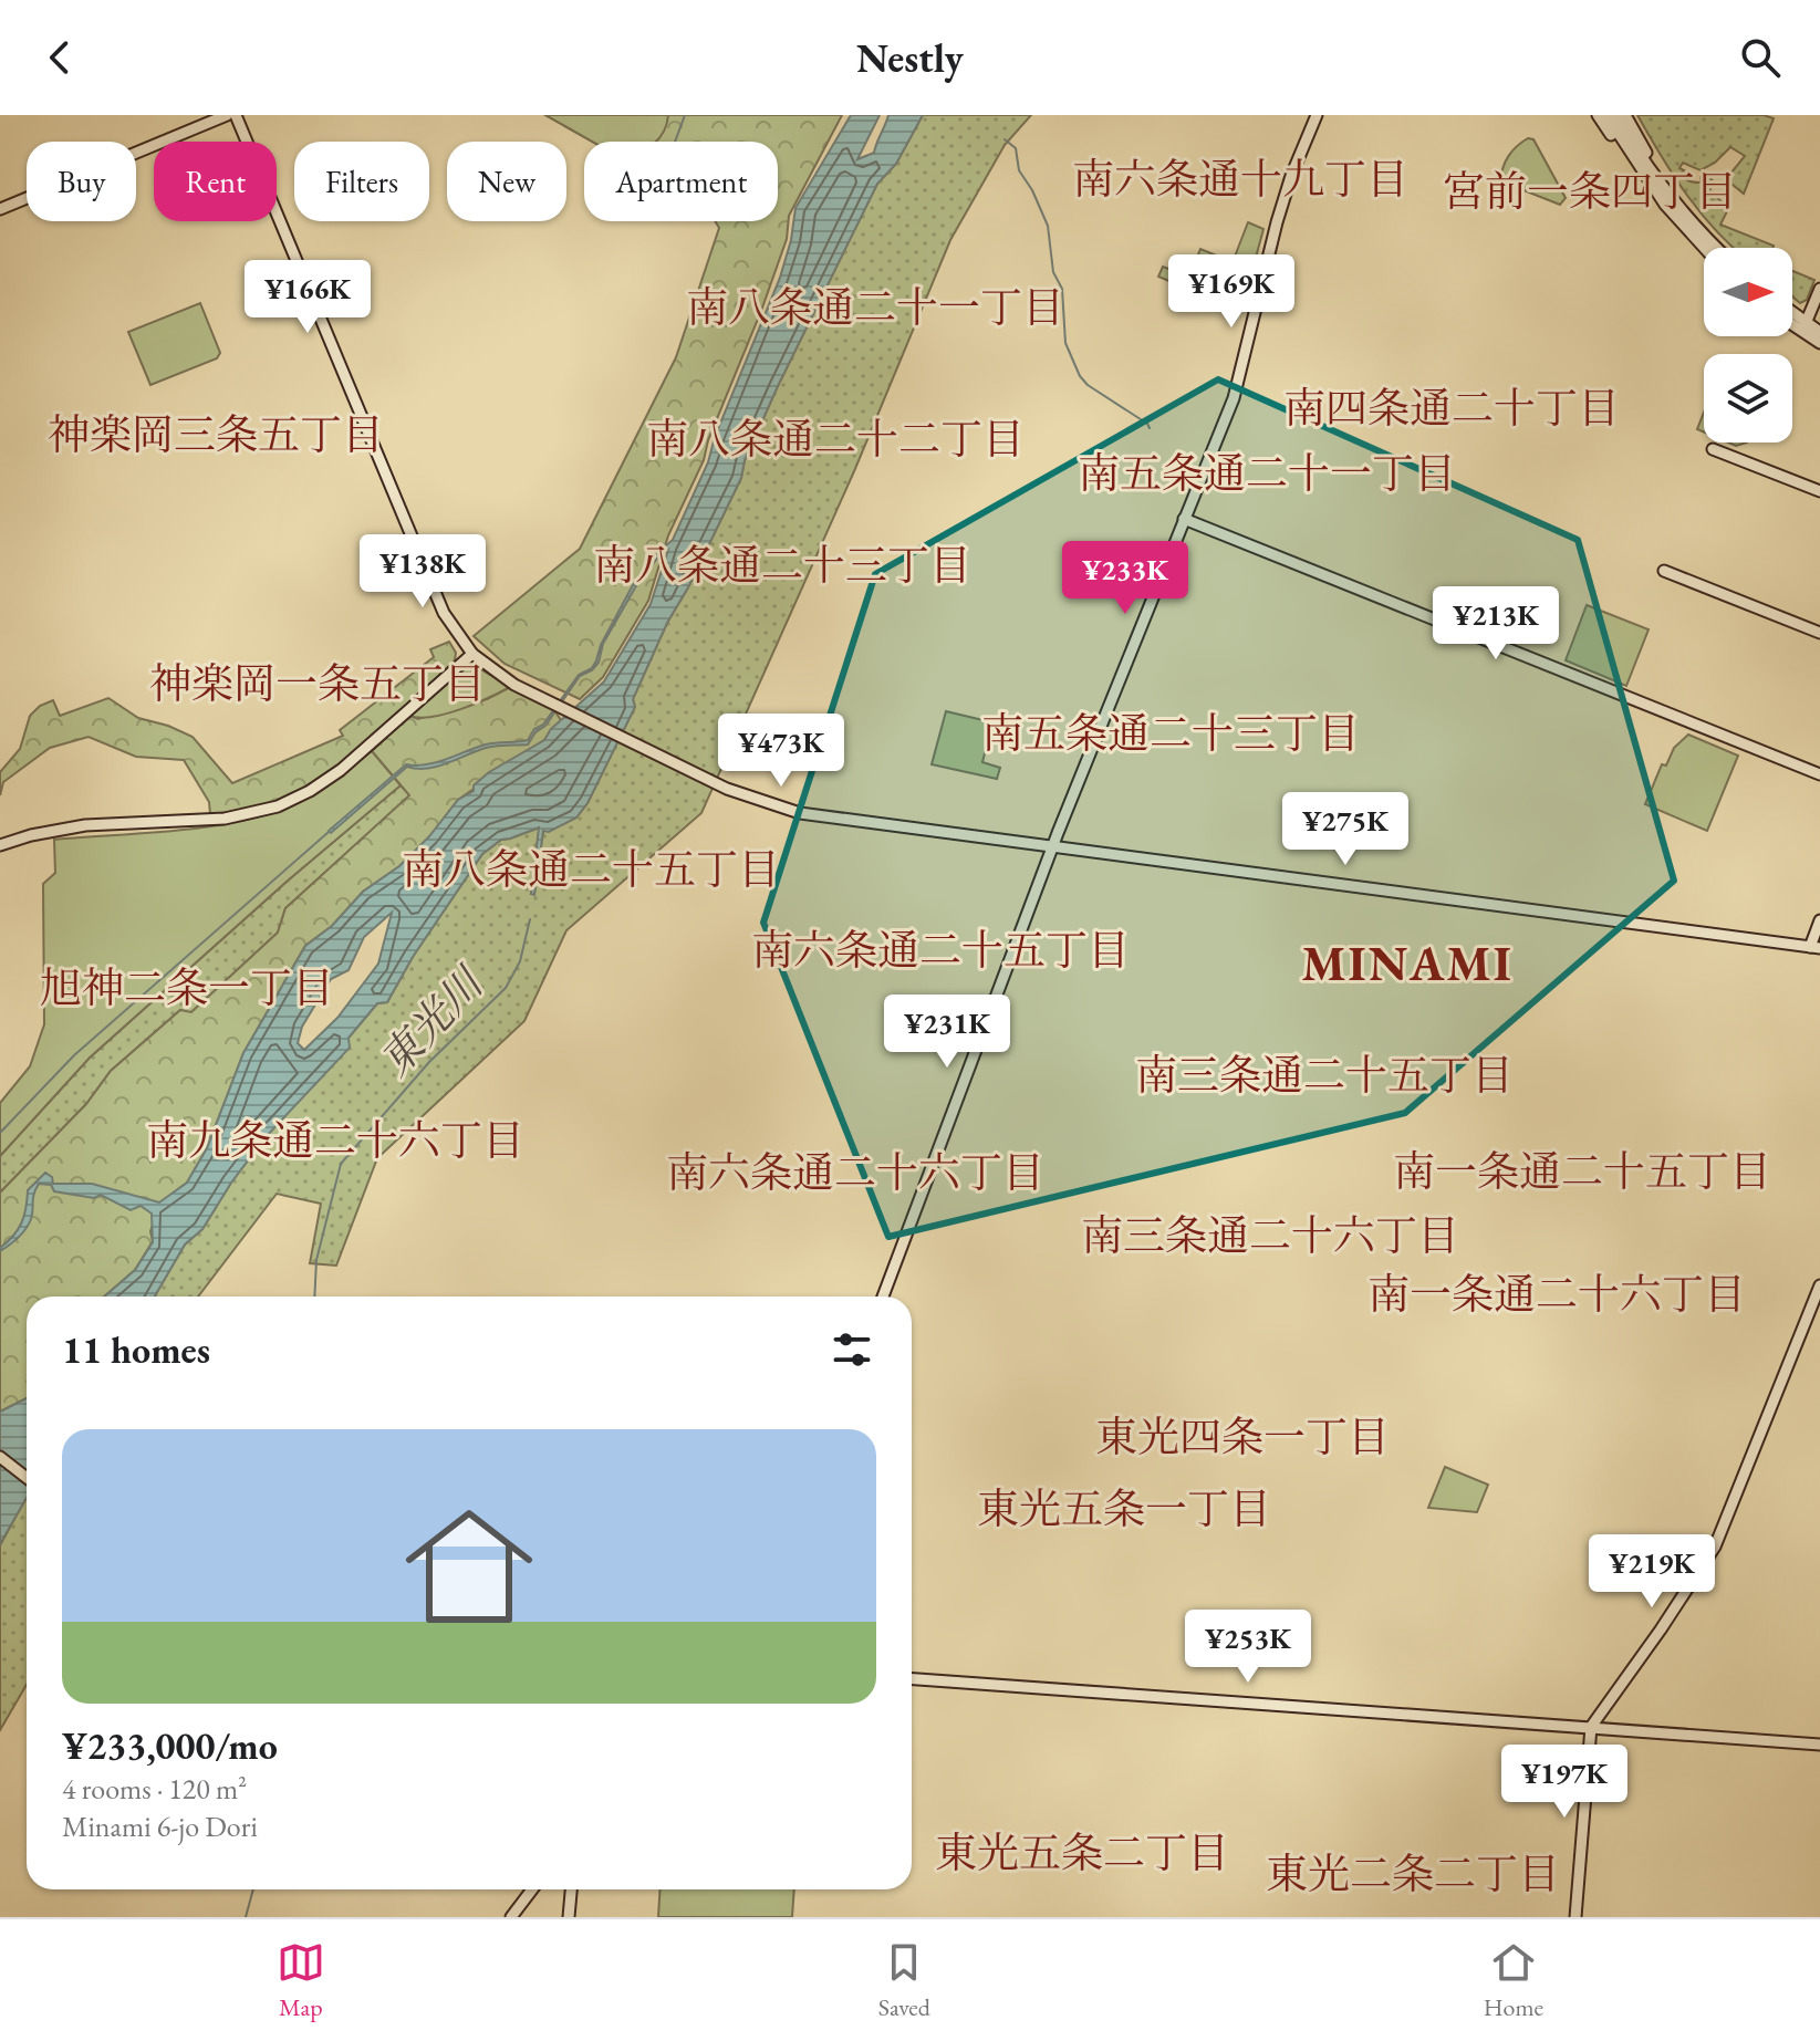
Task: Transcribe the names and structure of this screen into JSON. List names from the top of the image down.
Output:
{
  "districts": [
    "南六条通十九丁目",
    "宮前一条四丁目",
    "南八条通二十一丁目",
    "南四条通二十丁目",
    "神楽岡三条五丁目",
    "南八条通二十二丁目",
    "南五条通二十一丁目",
    "南八条通二十三丁目",
    "神楽岡一条五丁目",
    "南五条通二十三丁目",
    "南八条通二十五丁目",
    "南六条通二十五丁目",
    "MINAMI",
    "旭神二条一丁目",
    "南三条通二十五丁目",
    "南九条通二十六丁目",
    "南一条通二十五丁目",
    "南六条通二十六丁目",
    "南三条通二十六丁目",
    "南一条通二十六丁目",
    "東光四条一丁目",
    "東光五条一丁目",
    "東光五条二丁目",
    "東光二条二丁目"
  ],
  "water": ["東光川"],
  "north": "right",
  "page": {
    "header": "Nestly",
    "chip": [
      "Buy",
      "Rent",
      "Filters",
      "New",
      "Apartment"
    ],
    "price": [
      "¥169K",
      "¥166K",
      "¥138K",
      "¥233K",
      "¥213K",
      "¥473K",
      "¥275K",
      "¥231K",
      "¥219K",
      "¥253K",
      "¥197K"
    ],
    "heading": "11 homes",
    "list": [
      {
        "name": "¥233,000/mo",
        "note": "4 rooms · 120 m² · Minami 6-jo Dori"
      }
    ],
    "tabs": ["Map", "Saved", "Home"]
  }
}
